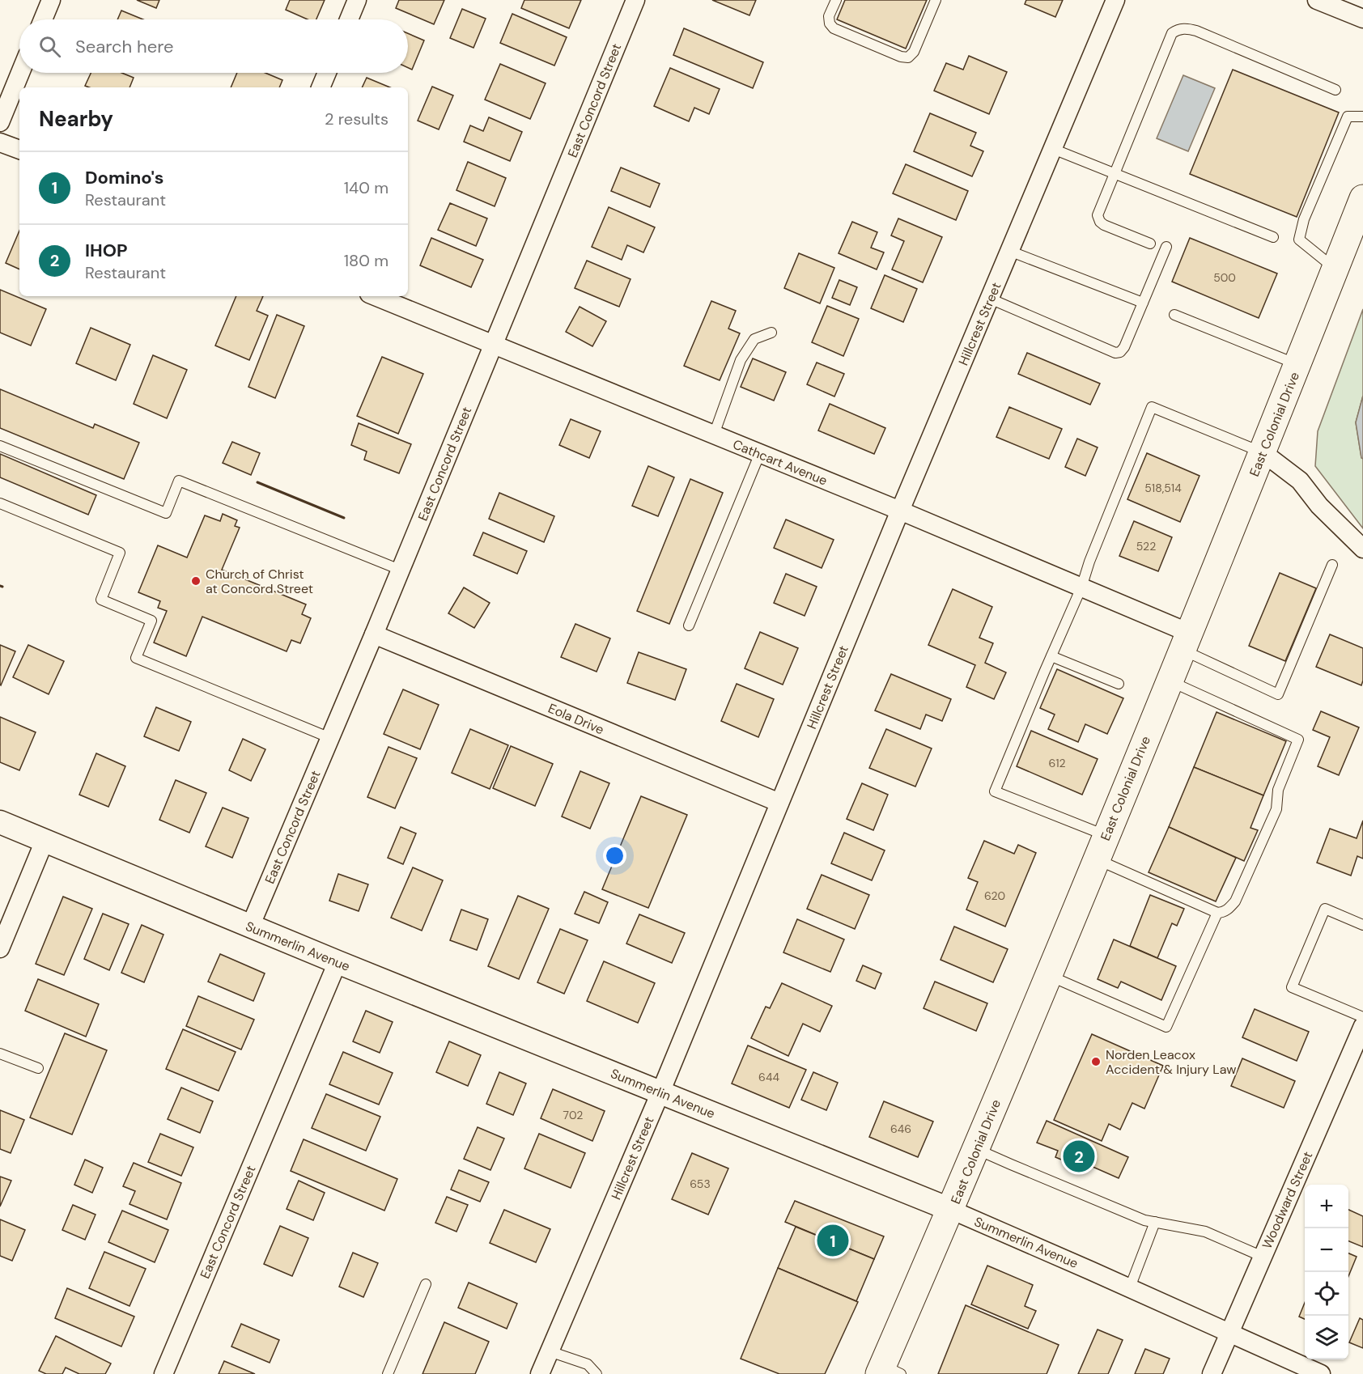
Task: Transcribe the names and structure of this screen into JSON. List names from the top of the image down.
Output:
{
  "streets": {
    "highway": ["East Colonial Drive"],
    "street": [
      "East Concord Street",
      "Hillcrest Street",
      "Cathcart Avenue",
      "Eola Drive",
      "Summerlin Avenue",
      "Woodward Street"
    ]
  },
  "crossings": [
    ["East Concord Street", "Cathcart Avenue"],
    ["East Concord Street", "Eola Drive"],
    ["East Concord Street", "Summerlin Avenue"],
    ["Hillcrest Street", "Cathcart Avenue"],
    ["Hillcrest Street", "Eola Drive"],
    ["Hillcrest Street", "Summerlin Avenue"],
    ["East Colonial Drive", "Cathcart Avenue"],
    ["East Colonial Drive", "Summerlin Avenue"],
    ["Summerlin Avenue", "Woodward Street"]
  ],
  "places": ["Church of Christ at Concord Street", "Norden Leacox Accident & Injury Law"],
  "house_numbers": [
    "500",
    "518,514",
    "522",
    "612",
    "620",
    "644",
    "702",
    "646",
    "653"
  ],
  "page": {
    "search": "Search here",
    "heading": ["Nearby", "2 results"],
    "list": [
      {
        "mark": "1",
        "name": "Domino's",
        "note": "Restaurant",
        "value": "140 m"
      },
      {
        "mark": "2",
        "name": "IHOP",
        "note": "Restaurant",
        "value": "180 m"
      }
    ],
    "pins": ["2", "1"],
    "map_buttons": ["+", "−"]
  }
}
